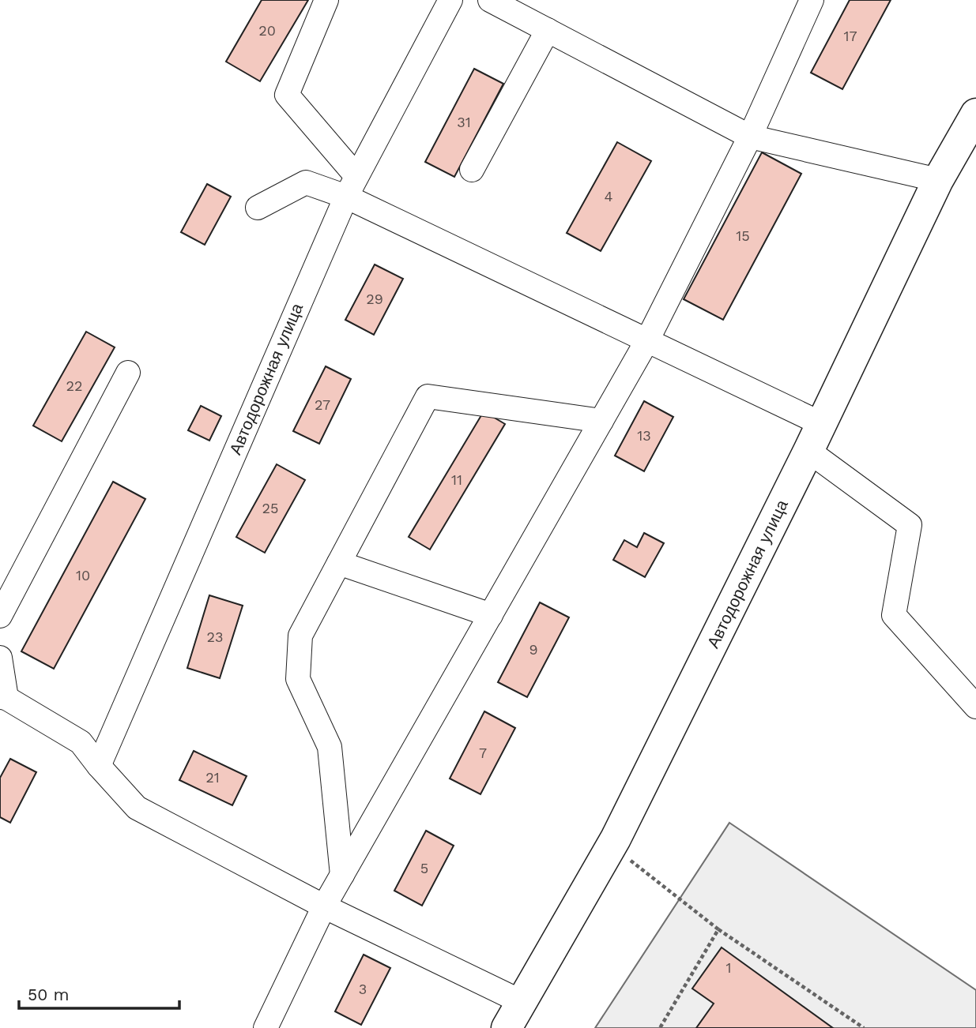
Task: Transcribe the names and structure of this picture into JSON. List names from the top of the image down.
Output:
{
  "streets": {
    "main road": ["Автодорожная улица"]
  },
  "house_numbers": [
    "20",
    "17",
    "31",
    "4",
    "15",
    "29",
    "22",
    "27",
    "13",
    "11",
    "25",
    "10",
    "23",
    "9",
    "7",
    "21",
    "5",
    "1",
    "3"
  ],
  "scale_bar": "50 m"
}
